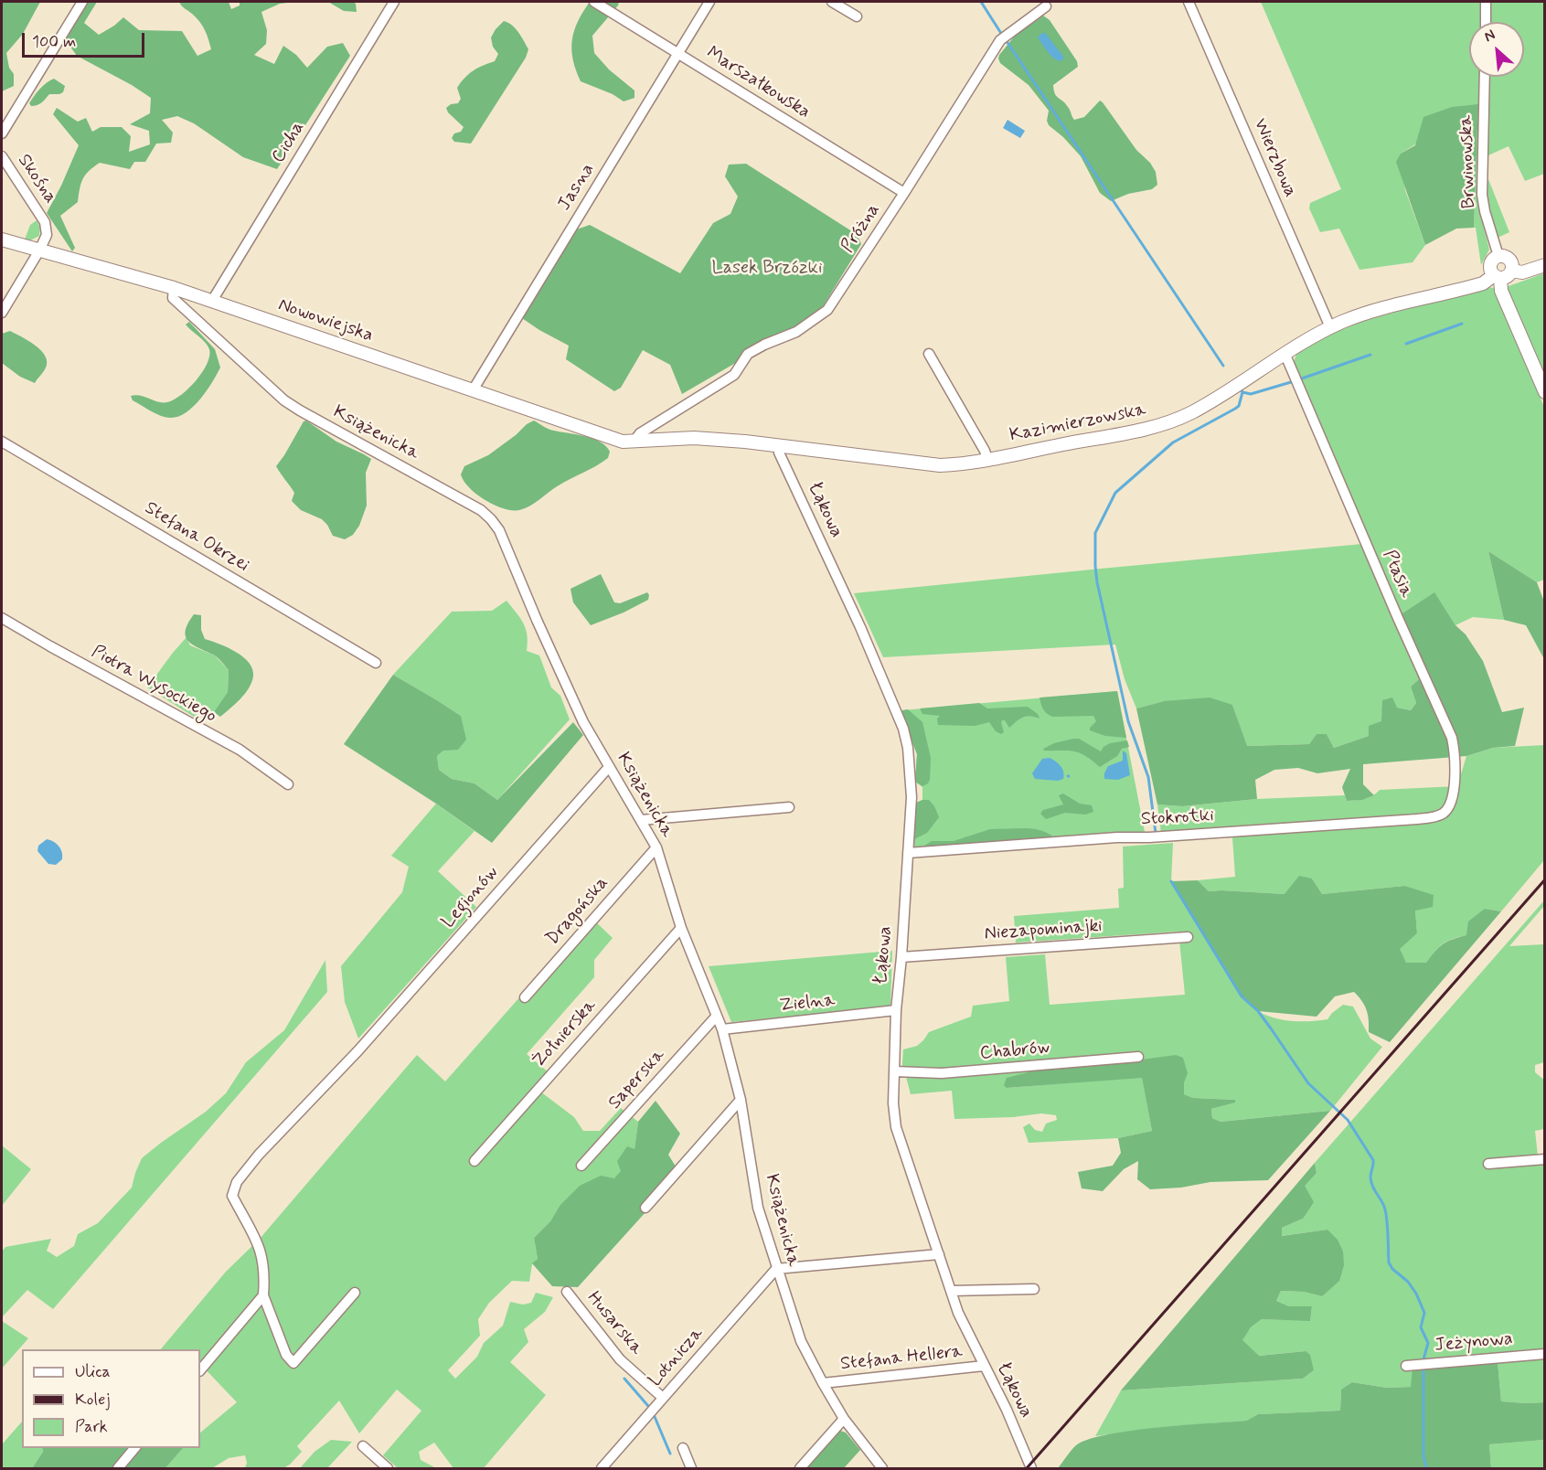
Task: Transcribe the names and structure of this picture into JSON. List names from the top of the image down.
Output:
{
  "streets": {
    "street": [
      "Marszałkowska",
      "Cicha",
      "Wierzbowa",
      "Brwinowska",
      "Skośna",
      "Jasna",
      "Próżna",
      "Nowowiejska",
      "Kazimierzowska",
      "Książenicka",
      "Łąkowa",
      "Stefana Okrzei",
      "Ptasia",
      "Piotra Wysockiego",
      "Stokrotki",
      "Legionów",
      "Dragońska",
      "Niezapominajki",
      "Zielna",
      "Żołnierska",
      "Chabrów",
      "Saperska",
      "Husarska",
      "Jeżynowa",
      "Lotnicza",
      "Stefana Hellera"
    ]
  },
  "crossings": [
    ["Marszałkowska", "Jasna"],
    ["Marszałkowska", "Próżna"],
    ["Cicha", "Nowowiejska"],
    ["Wierzbowa", "Kazimierzowska"],
    ["Brwinowska", "Kazimierzowska"],
    ["Skośna", "Nowowiejska"],
    ["Jasna", "Nowowiejska"],
    ["Próżna", "Nowowiejska"],
    ["Próżna", "Kazimierzowska"],
    ["Nowowiejska", "Kazimierzowska"],
    ["Nowowiejska", "Książenicka"],
    ["Kazimierzowska", "Łąkowa"],
    ["Kazimierzowska", "Ptasia"],
    ["Książenicka", "Legionów"],
    ["Książenicka", "Dragońska"],
    ["Książenicka", "Zielna"],
    ["Książenicka", "Żołnierska"],
    ["Książenicka", "Saperska"],
    ["Książenicka", "Lotnicza"],
    ["Książenicka", "Stefana Hellera"],
    ["Łąkowa", "Stokrotki"],
    ["Łąkowa", "Niezapominajki"],
    ["Łąkowa", "Zielna"],
    ["Łąkowa", "Chabrów"],
    ["Łąkowa", "Stefana Hellera"],
    ["Ptasia", "Stokrotki"],
    ["Husarska", "Lotnicza"]
  ],
  "parks": ["Lasek Brzózki"],
  "legend": ["Ulica", "Kolej", "Park"],
  "scale_bar": "100 m",
  "north": "top left"
}
